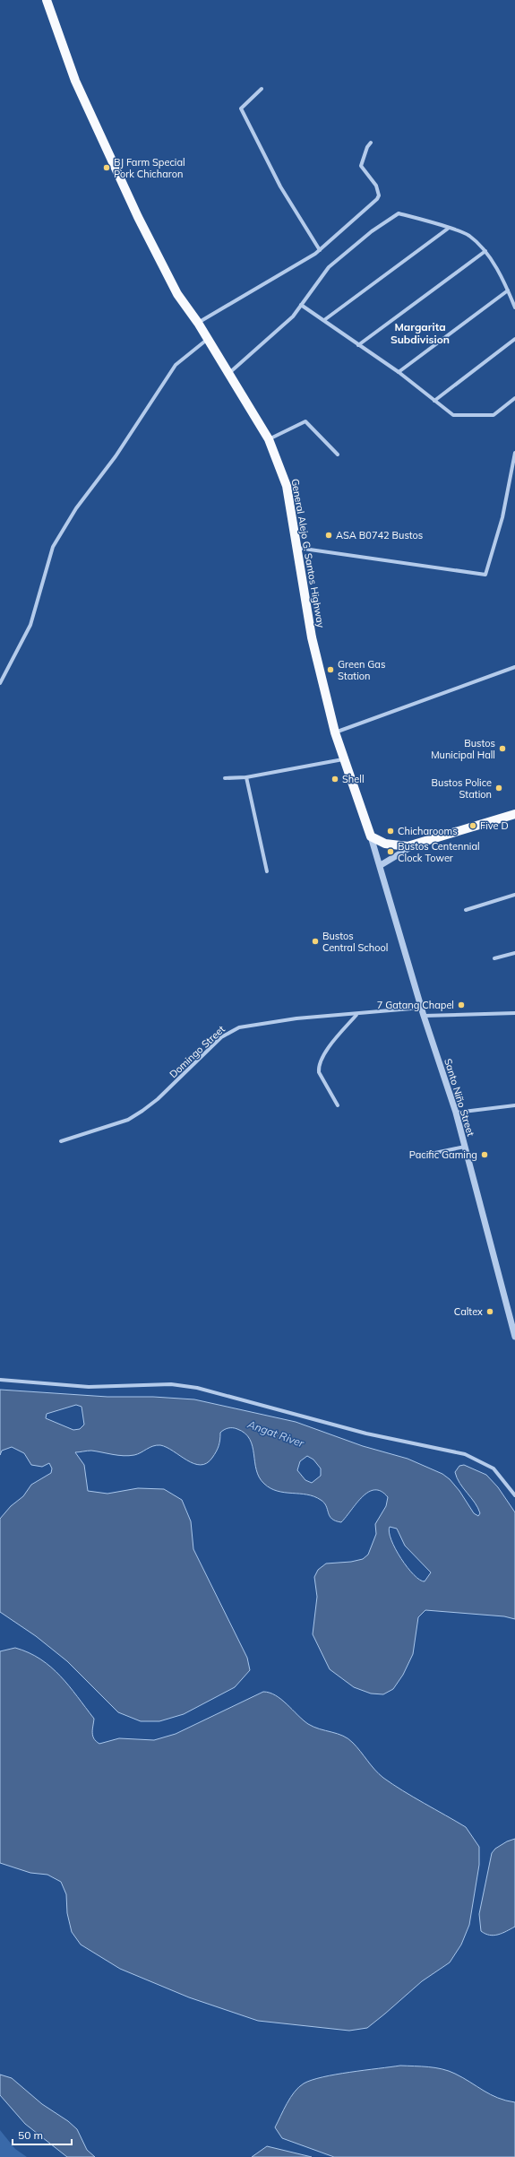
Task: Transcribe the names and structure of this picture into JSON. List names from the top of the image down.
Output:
{
  "streets": {
    "main road": ["General Alejo G. Santos Highway"],
    "street": ["Domingo Street", "Santo Niño Street"]
  },
  "crossings": [
    ["General Alejo G. Santos Highway", "Santo Niño Street"],
    ["Domingo Street", "Santo Niño Street"]
  ],
  "districts": ["Margarita Subdivision"],
  "water": ["Angat River"],
  "places": [
    "BJ Farm Special Pork Chicharon",
    "ASA B0742 Bustos",
    "Green Gas Station",
    "Bustos Municipal Hall",
    "Shell",
    "Bustos Police Station",
    "Five D",
    "Chicharooms",
    "Bustos Centennial Clock Tower",
    "Bustos Central School",
    "7 Gatang Chapel",
    "Pacific Gaming",
    "Caltex"
  ],
  "scale_bar": "50 m"
}
